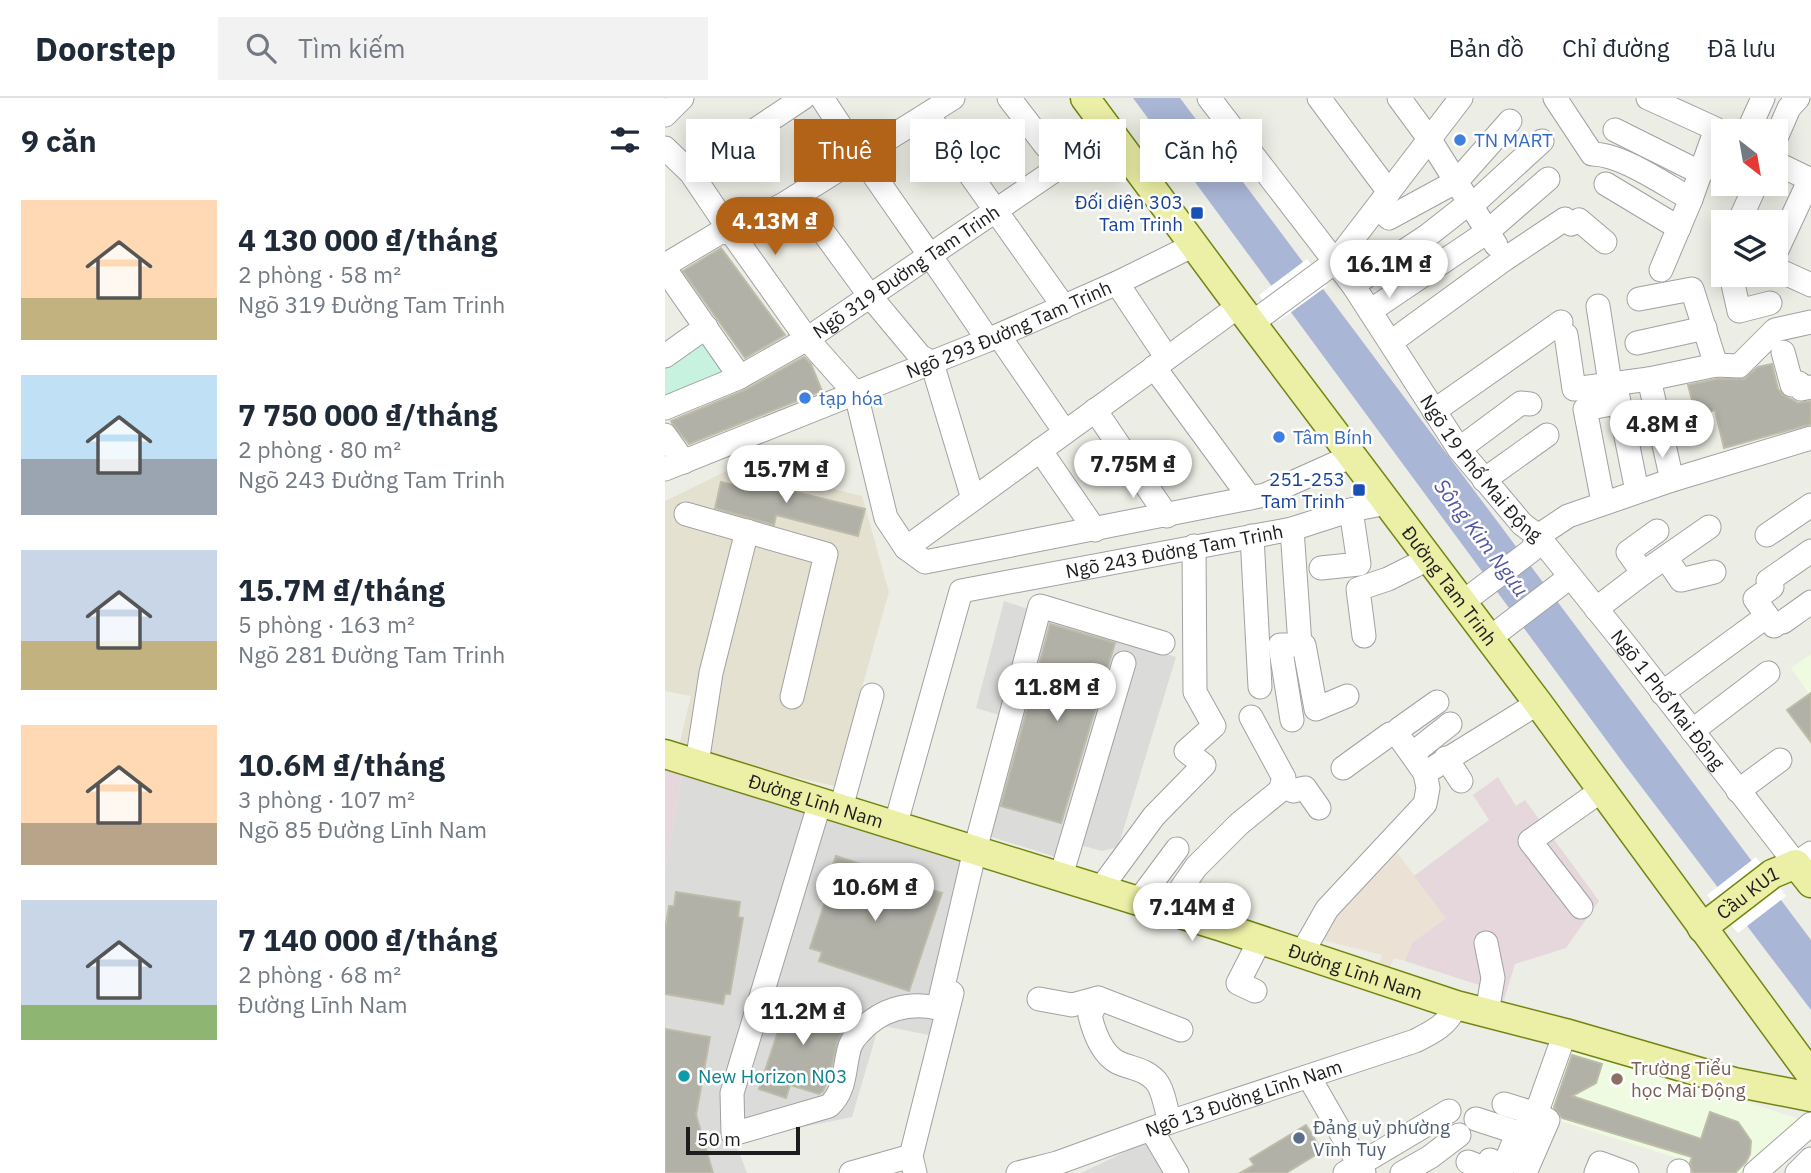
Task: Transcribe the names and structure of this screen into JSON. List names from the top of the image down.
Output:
{
  "streets": {
    "main road": ["Đường Tam Trinh", "Đường Lĩnh Nam", "Cầu KU1"],
    "street": [
      "Ngõ 319 Đường Tam Trinh",
      "Ngõ 293 Đường Tam Trinh",
      "Ngõ 19 Phố Mai Động",
      "Ngõ 243 Đường Tam Trinh",
      "Ngõ 1 Phố Mai Động",
      "Ngõ 13 Đường Lĩnh Nam"
    ]
  },
  "crossings": [
    ["Ngõ 293 Đường Tam Trinh", "Đường Tam Trinh"],
    ["Ngõ 19 Phố Mai Động", "Ngõ 1 Phố Mai Động"],
    ["Ngõ 243 Đường Tam Trinh", "Đường Tam Trinh"],
    ["Ngõ 243 Đường Tam Trinh", "Đường Lĩnh Nam"],
    ["Đường Tam Trinh", "Cầu KU1"],
    ["Ngõ 1 Phố Mai Động", "Cầu KU1"],
    ["Đường Lĩnh Nam", "Ngõ 13 Đường Lĩnh Nam"]
  ],
  "water": ["Sông Kim Ngưu"],
  "places": {
    "other": [
      "TN MART",
      "tạp hóa",
      "Tâm Bính",
      "New Horizon N03",
      "Trường Tiểu học Mai Động",
      "Đảng uỷ phường Vĩnh Tuy"
    ],
    "transit": ["Đối diện 303 Tam Trinh", "251-253 Tam Trinh"]
  },
  "scale_bar": "50 m",
  "north": "bottom right",
  "page": {
    "header": "Doorstep",
    "search": "Tìm kiếm",
    "nav": ["Bản đồ", "Chỉ đường", "Đã lưu"],
    "heading": "9 căn",
    "chip": [
      "Mua",
      "Thuê",
      "Bộ lọc",
      "Mới",
      "Căn hộ"
    ],
    "list": [
      {
        "name": "4 130 000 ₫/tháng",
        "note": "2 phòng · 58 m² · Ngõ 319 Đường Tam Trinh"
      },
      {
        "name": "7 750 000 ₫/tháng",
        "note": "2 phòng · 80 m² · Ngõ 243 Đường Tam Trinh"
      },
      {
        "name": "15.7M ₫/tháng",
        "note": "5 phòng · 163 m² · Ngõ 281 Đường Tam Trinh"
      },
      {
        "name": "10.6M ₫/tháng",
        "note": "3 phòng · 107 m² · Ngõ 85 Đường Lĩnh Nam"
      },
      {
        "name": "7 140 000 ₫/tháng",
        "note": "2 phòng · 68 m² · Đường Lĩnh Nam"
      }
    ],
    "price": [
      "4.13M ₫",
      "16.1M ₫",
      "4.8M ₫",
      "7.75M ₫",
      "15.7M ₫",
      "11.8M ₫",
      "10.6M ₫",
      "7.14M ₫",
      "11.2M ₫"
    ],
    "scale": "50 m"
  }
}
